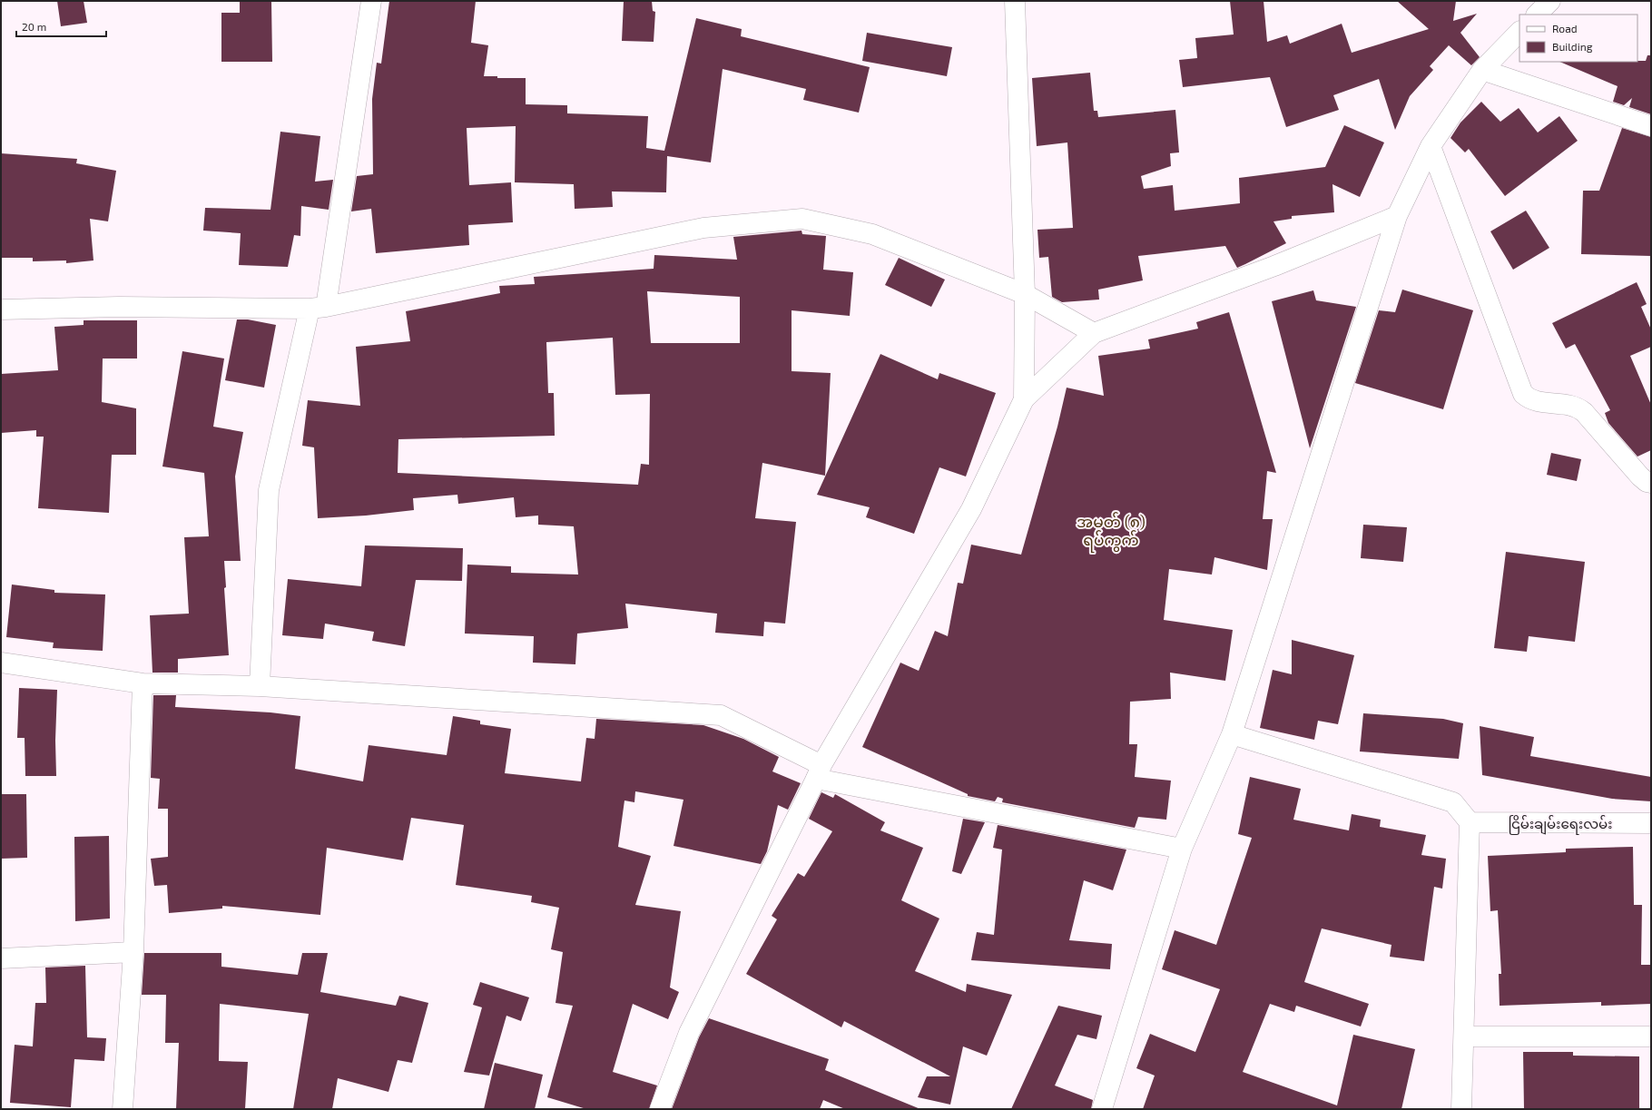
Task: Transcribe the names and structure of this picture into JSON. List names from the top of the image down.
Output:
{
  "streets": {
    "street": ["ငြိမ်းချမ်းရေးလမ်း"]
  },
  "districts": ["အမှတ် (၈) ရပ်ကွက်"],
  "legend": ["Road", "Building"],
  "scale_bar": "20 m"
}
